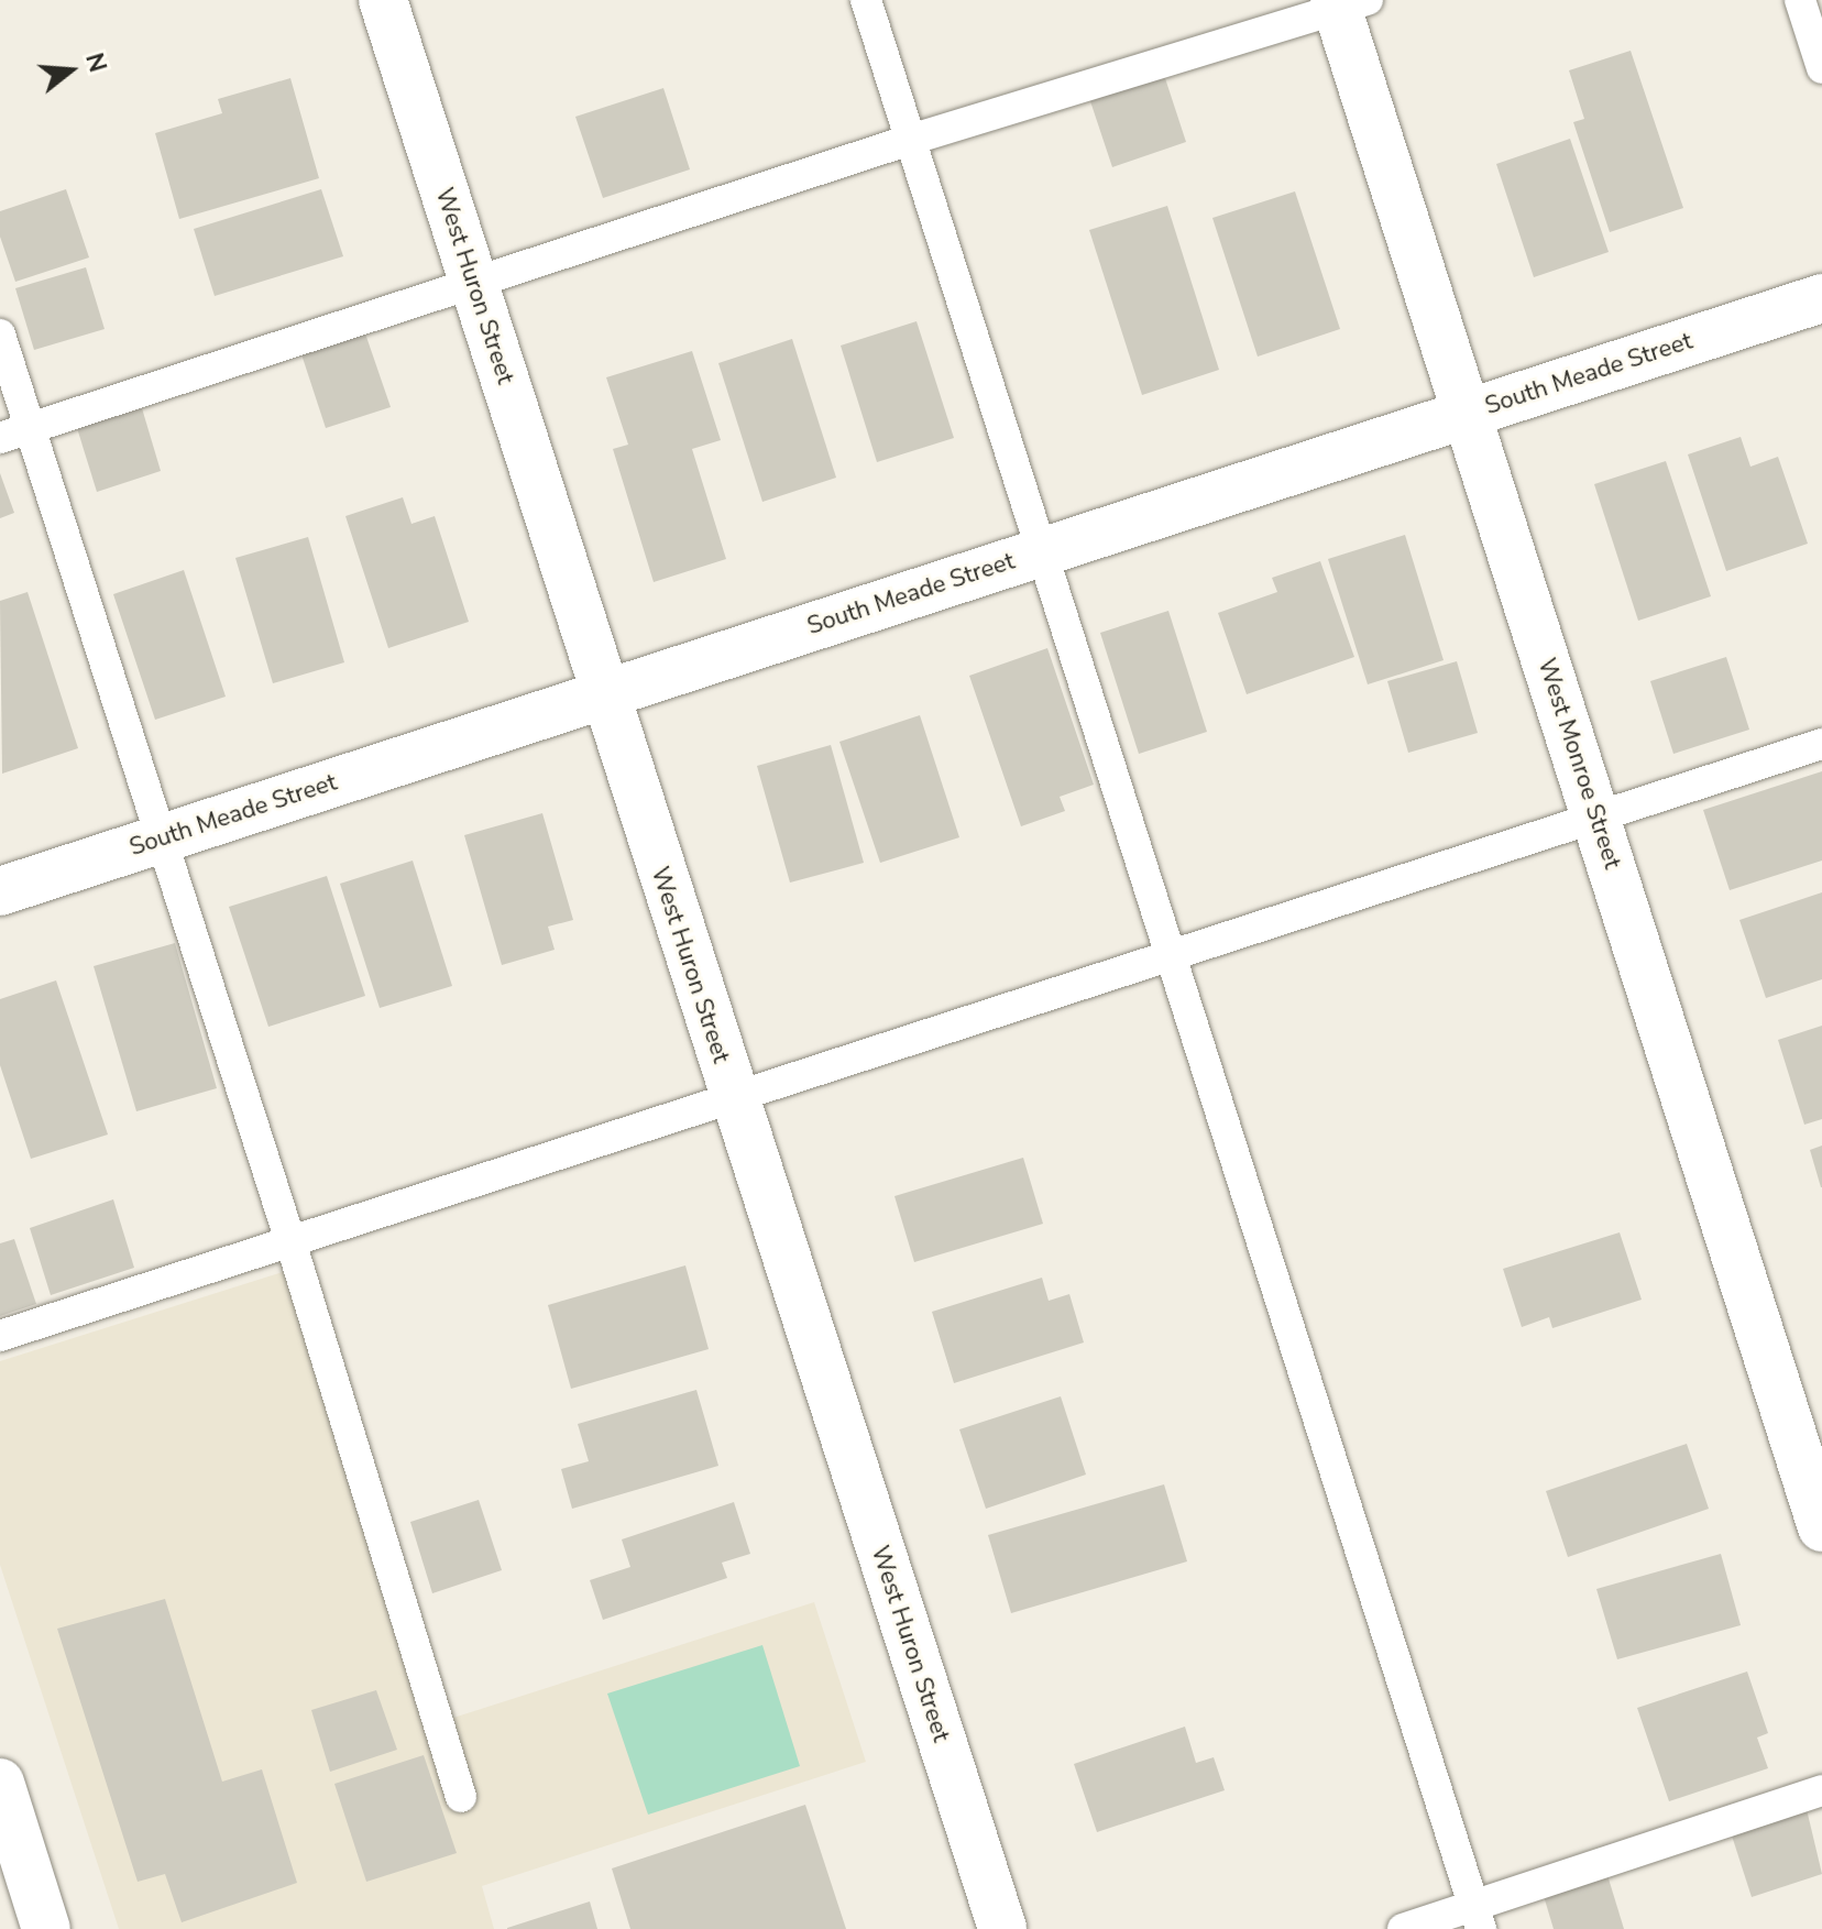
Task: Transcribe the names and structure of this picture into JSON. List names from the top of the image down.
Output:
{
  "streets": {
    "street": ["West Huron Street", "South Meade Street", "West Monroe Street"]
  },
  "crossings": [
    ["West Huron Street", "South Meade Street"],
    ["South Meade Street", "West Monroe Street"]
  ],
  "north": "right"
}
